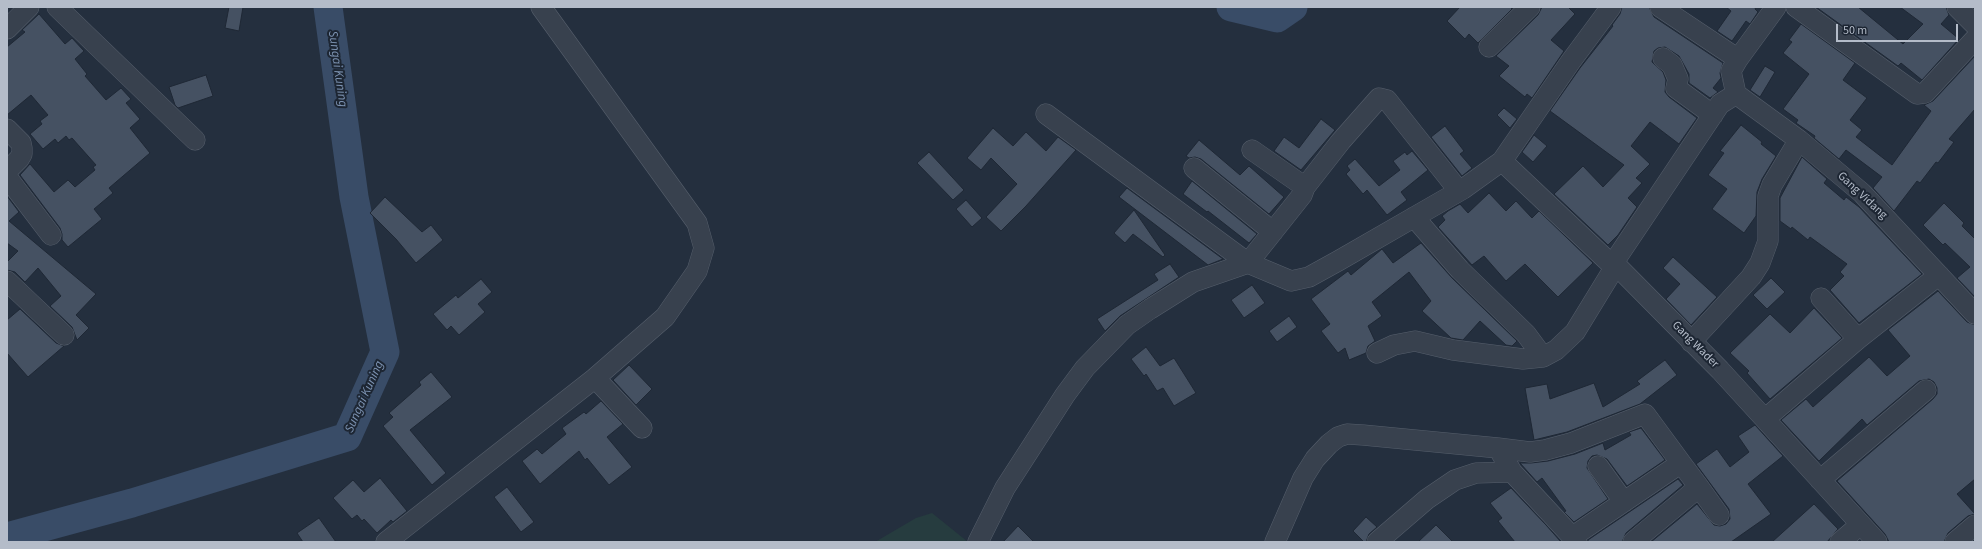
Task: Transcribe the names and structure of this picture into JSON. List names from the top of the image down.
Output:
{
  "streets": {
    "street": ["Gang Vidang", "Gang Wader"]
  },
  "water": ["Sungai Kuning"],
  "scale_bar": "50 m"
}
